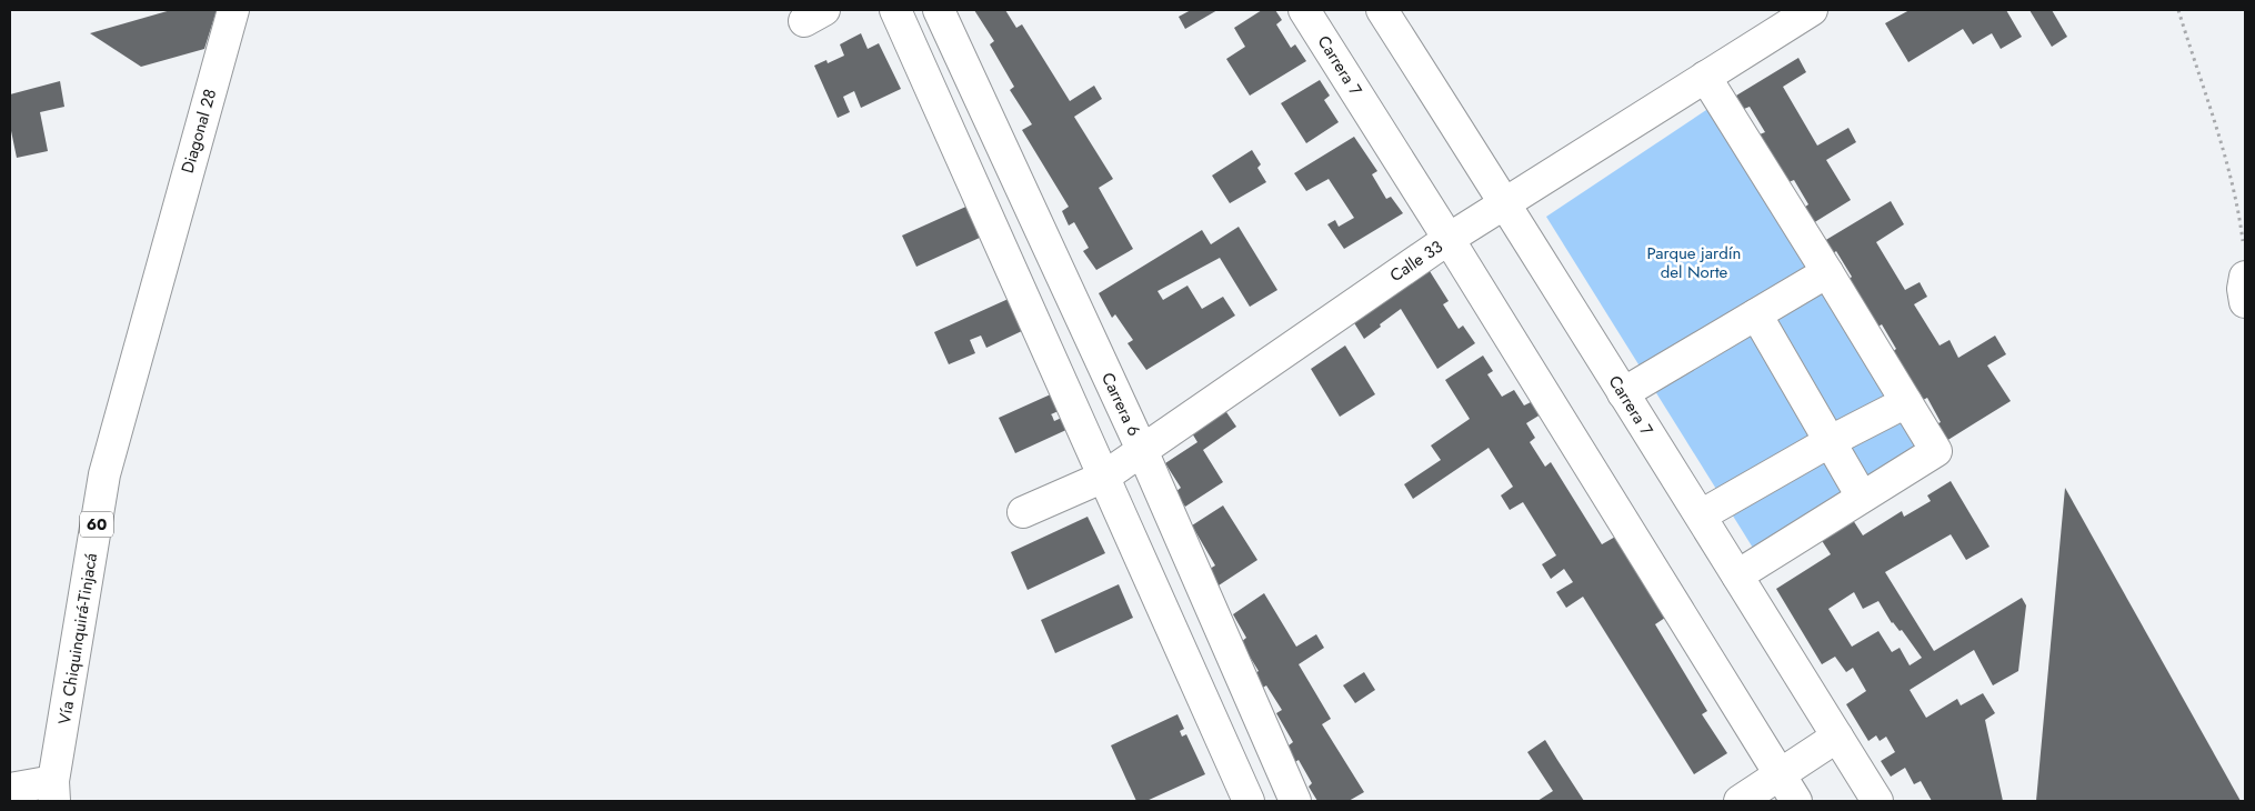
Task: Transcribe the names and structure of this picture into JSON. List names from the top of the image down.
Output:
{
  "streets": {
    "street": [
      "Carrera 7",
      "Diagonal 28",
      "Calle 33",
      "Carrera 6",
      "60",
      "Vía Chiquinquirá-Tinjacá"
    ]
  },
  "crossings": [
    ["Carrera 7", "Calle 33"],
    ["Diagonal 28", "Vía Chiquinquirá-Tinjacá"],
    ["Calle 33", "Carrera 6"]
  ],
  "parks": ["Parque jardín del Norte"]
}
